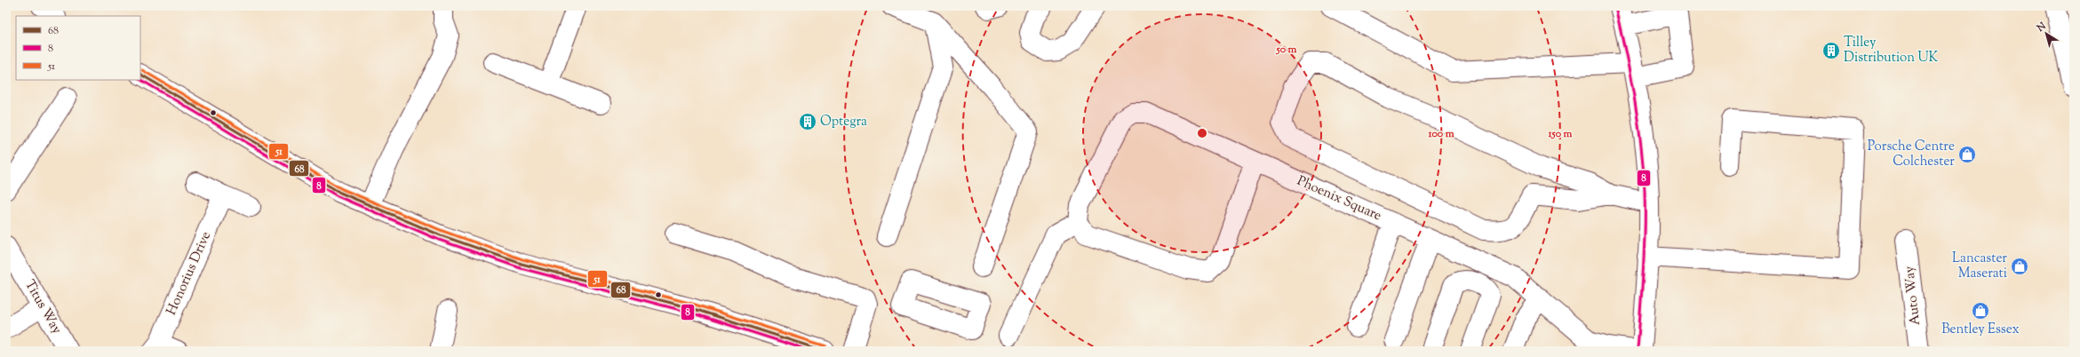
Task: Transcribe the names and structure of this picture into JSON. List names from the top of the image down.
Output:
{
  "streets": {
    "street": [
      "Phoenix Square",
      "Honorius Drive",
      "Auto Way",
      "Titus Way"
    ]
  },
  "places": {
    "building": ["Tilley Distribution UK", "Optegra"],
    "shop": ["Porsche Centre Colchester", "Lancaster Maserati", "Bentley Essex"]
  },
  "lines": ["transit line 8", "transit line 51", "transit line 68"],
  "legend": ["68", "8", "51"],
  "north": "top left",
  "rings": ["50 m", "100 m", "150 m"]
}
